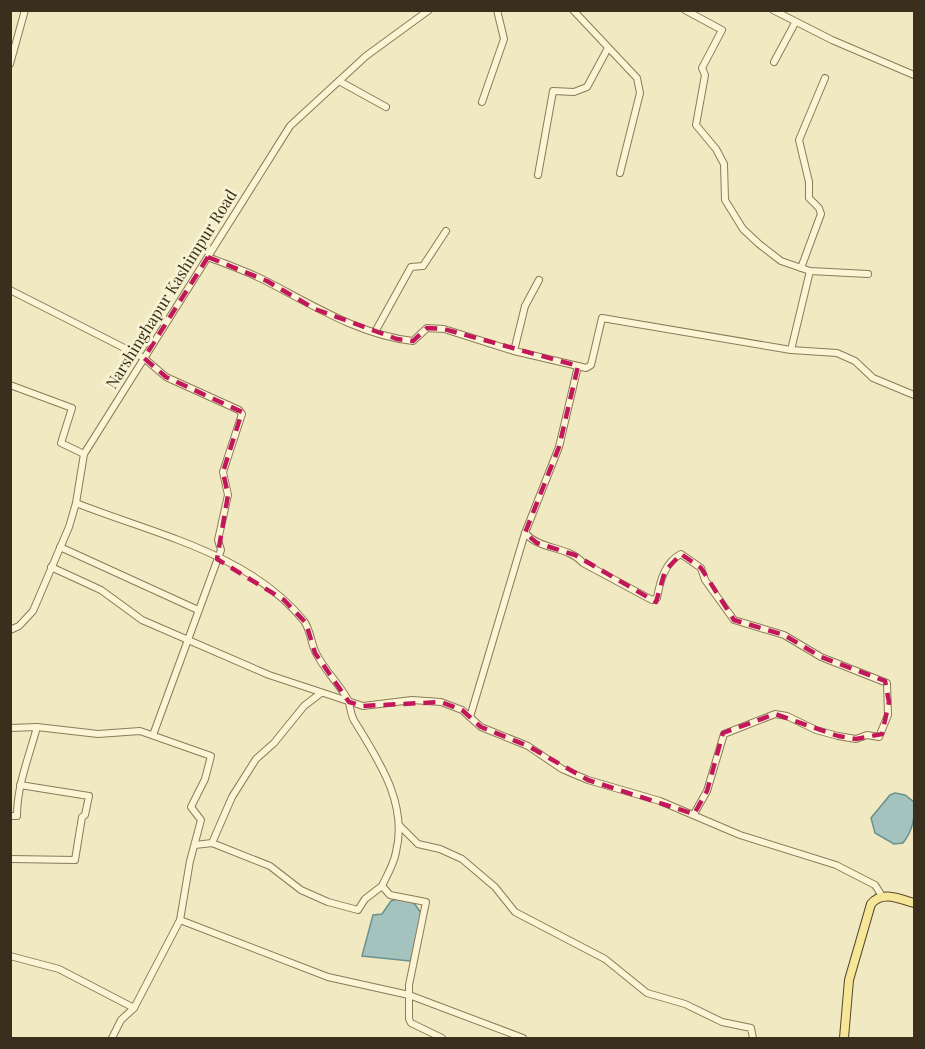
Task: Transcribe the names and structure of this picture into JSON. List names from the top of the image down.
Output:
{
  "streets": {
    "street": ["Narshinghapur Kashimpur Road"]
  }
}
